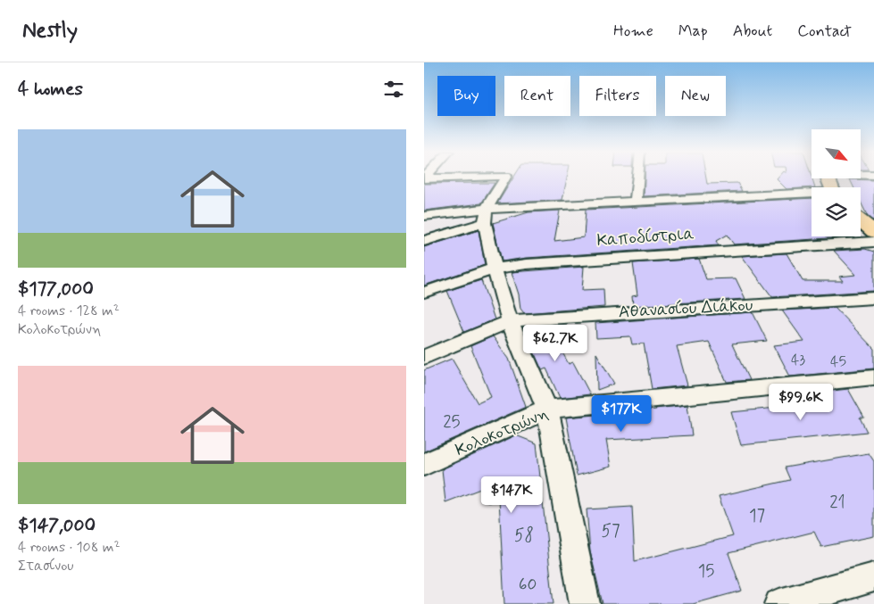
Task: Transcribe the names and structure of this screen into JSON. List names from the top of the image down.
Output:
{
  "streets": {
    "street": ["Καποδίστρια", "Αθανασίου Διάκου", "Κολοκοτρώνη"]
  },
  "house_numbers": [
    "43",
    "45",
    "25",
    "21",
    "17",
    "57",
    "58",
    "15",
    "60"
  ],
  "north": "bottom right",
  "page": {
    "header": "Nestly",
    "nav": [
      "Home",
      "Map",
      "About",
      "Contact"
    ],
    "heading": "4 homes",
    "chip": [
      "Buy",
      "Rent",
      "Filters",
      "New"
    ],
    "list": [
      {
        "name": "$177,000",
        "note": "4 rooms · 128 m² · Κολοκοτρώνη"
      },
      {
        "name": "$147,000",
        "note": "4 rooms · 108 m² · Στασίνου"
      }
    ],
    "price": [
      "$62.7K",
      "$99.6K",
      "$177K",
      "$147K"
    ]
  }
}
